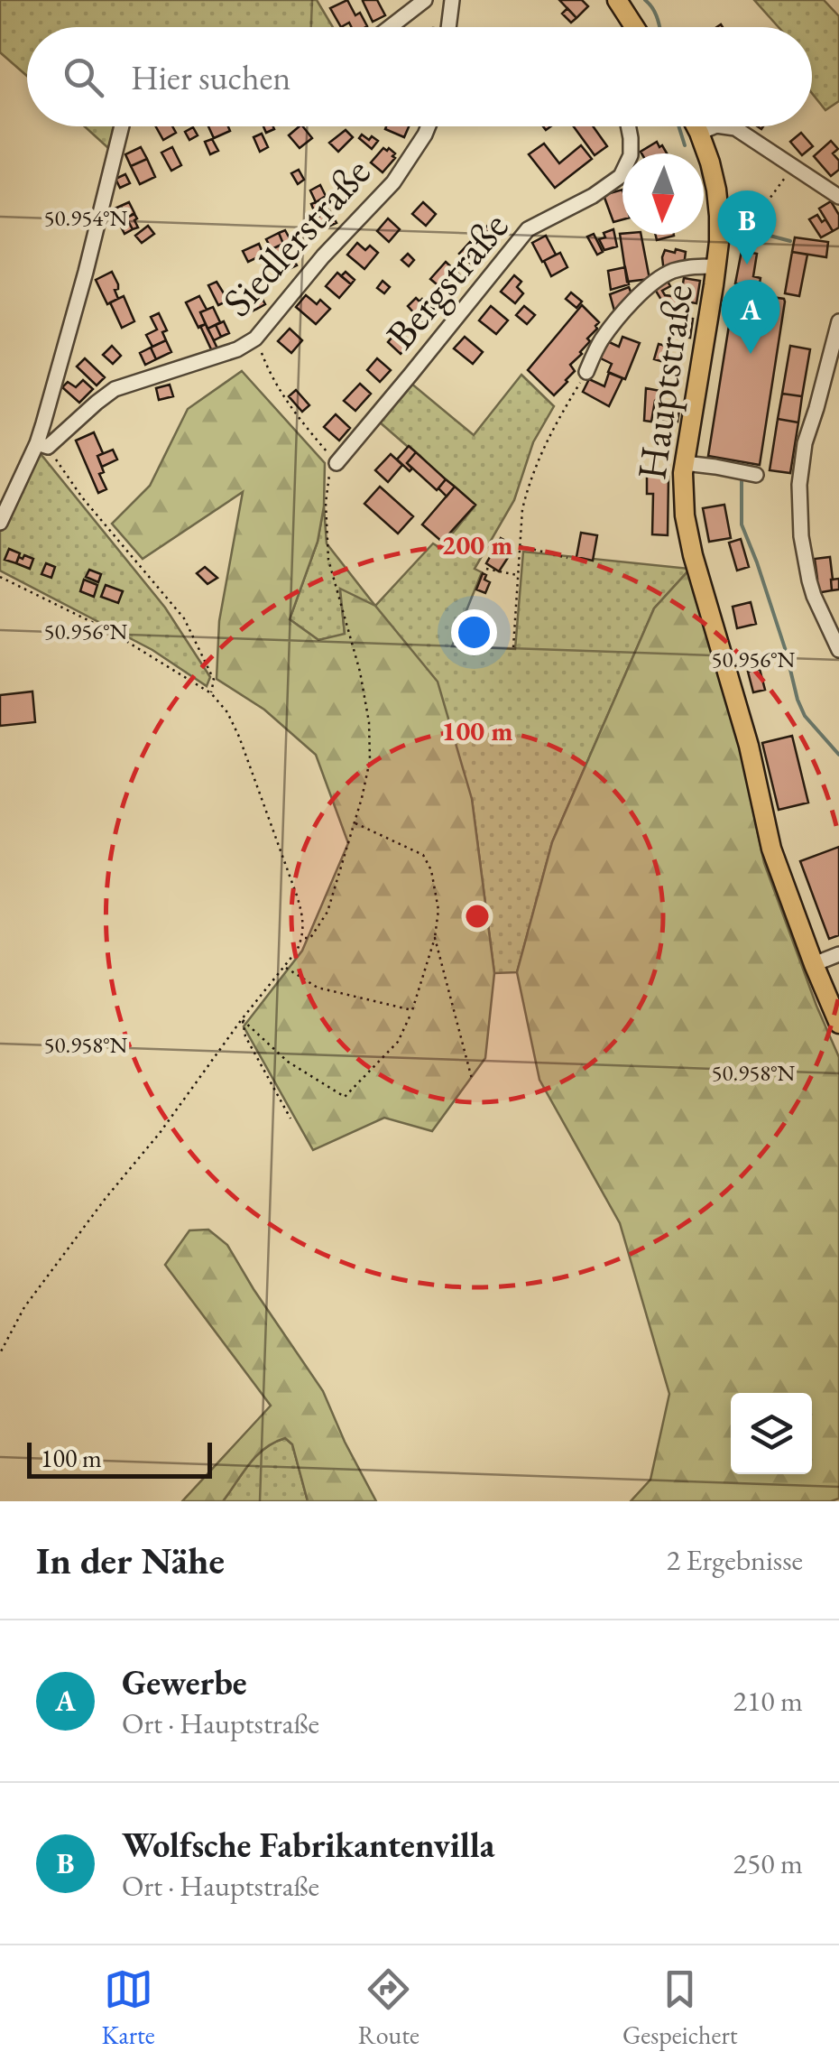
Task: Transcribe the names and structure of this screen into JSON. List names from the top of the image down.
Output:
{
  "streets": {
    "main road": ["Hauptstraße"],
    "street": ["Siedlerstraße", "Bergstraße"]
  },
  "scale_bar": "100 m",
  "north": "bottom",
  "page": {
    "search": "Hier suchen",
    "pins": ["B", "A"],
    "scale": "100 m",
    "heading": ["In der Nähe", "2 Ergebnisse"],
    "list": [
      {
        "mark": "A",
        "name": "Gewerbe",
        "note": "Ort · Hauptstraße",
        "value": "210 m"
      },
      {
        "mark": "B",
        "name": "Wolfsche Fabrikantenvilla",
        "note": "Ort · Hauptstraße",
        "value": "250 m"
      }
    ],
    "nav": ["Karte", "Route", "Gespeichert"]
  },
  "coordinates": ["50.954°N", "50.956°N", "50.958°N"],
  "rings": ["200 m", "100 m"]
}
